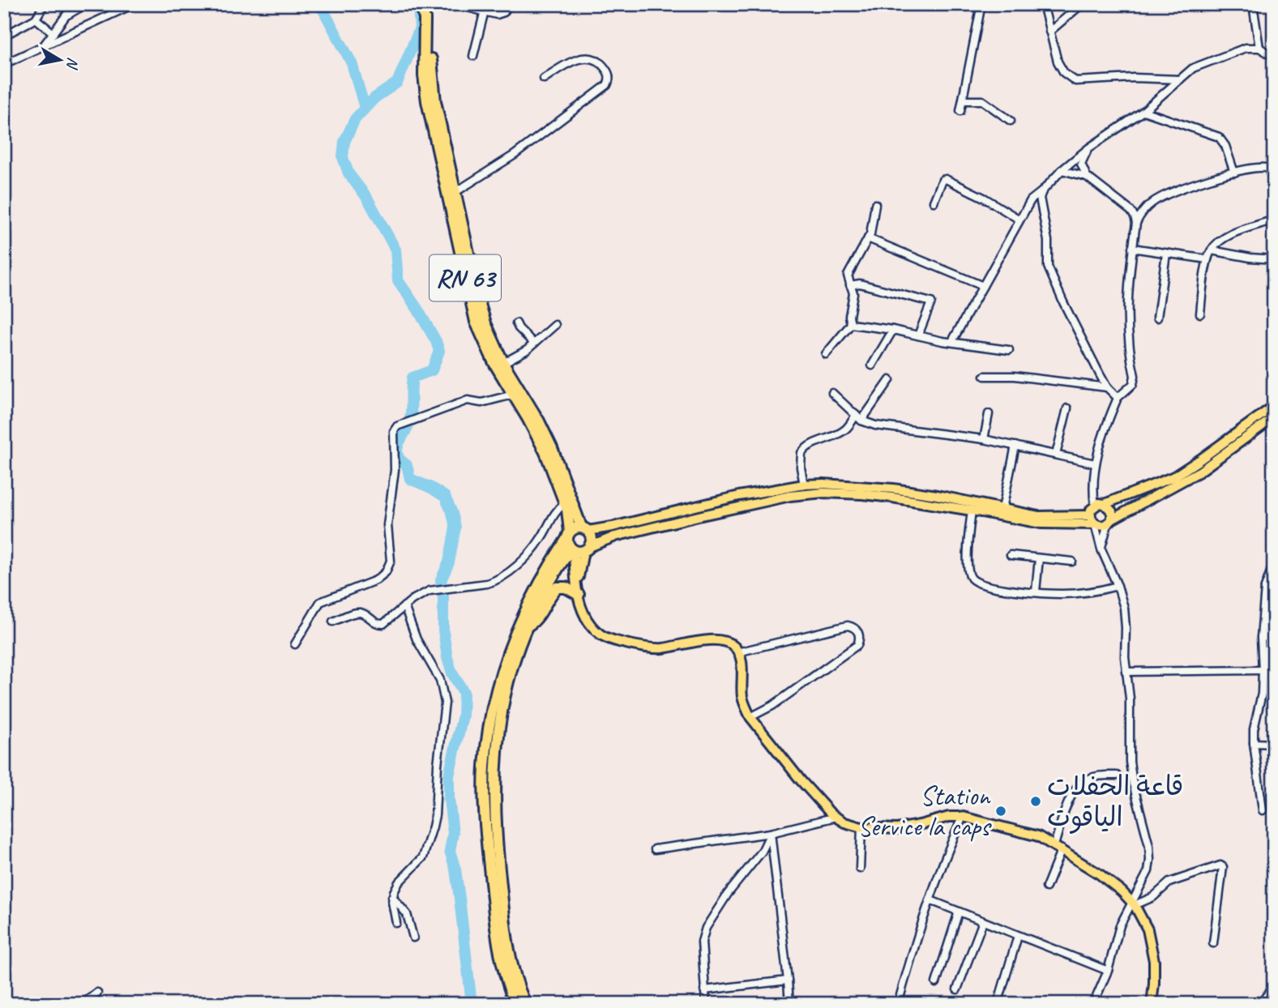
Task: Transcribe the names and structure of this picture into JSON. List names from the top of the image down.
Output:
{
  "streets": {
    "highway": ["RN 63"]
  },
  "places": ["قاعة الحفلات الياقوت", "Station Service la caps"],
  "north": "right"
}
